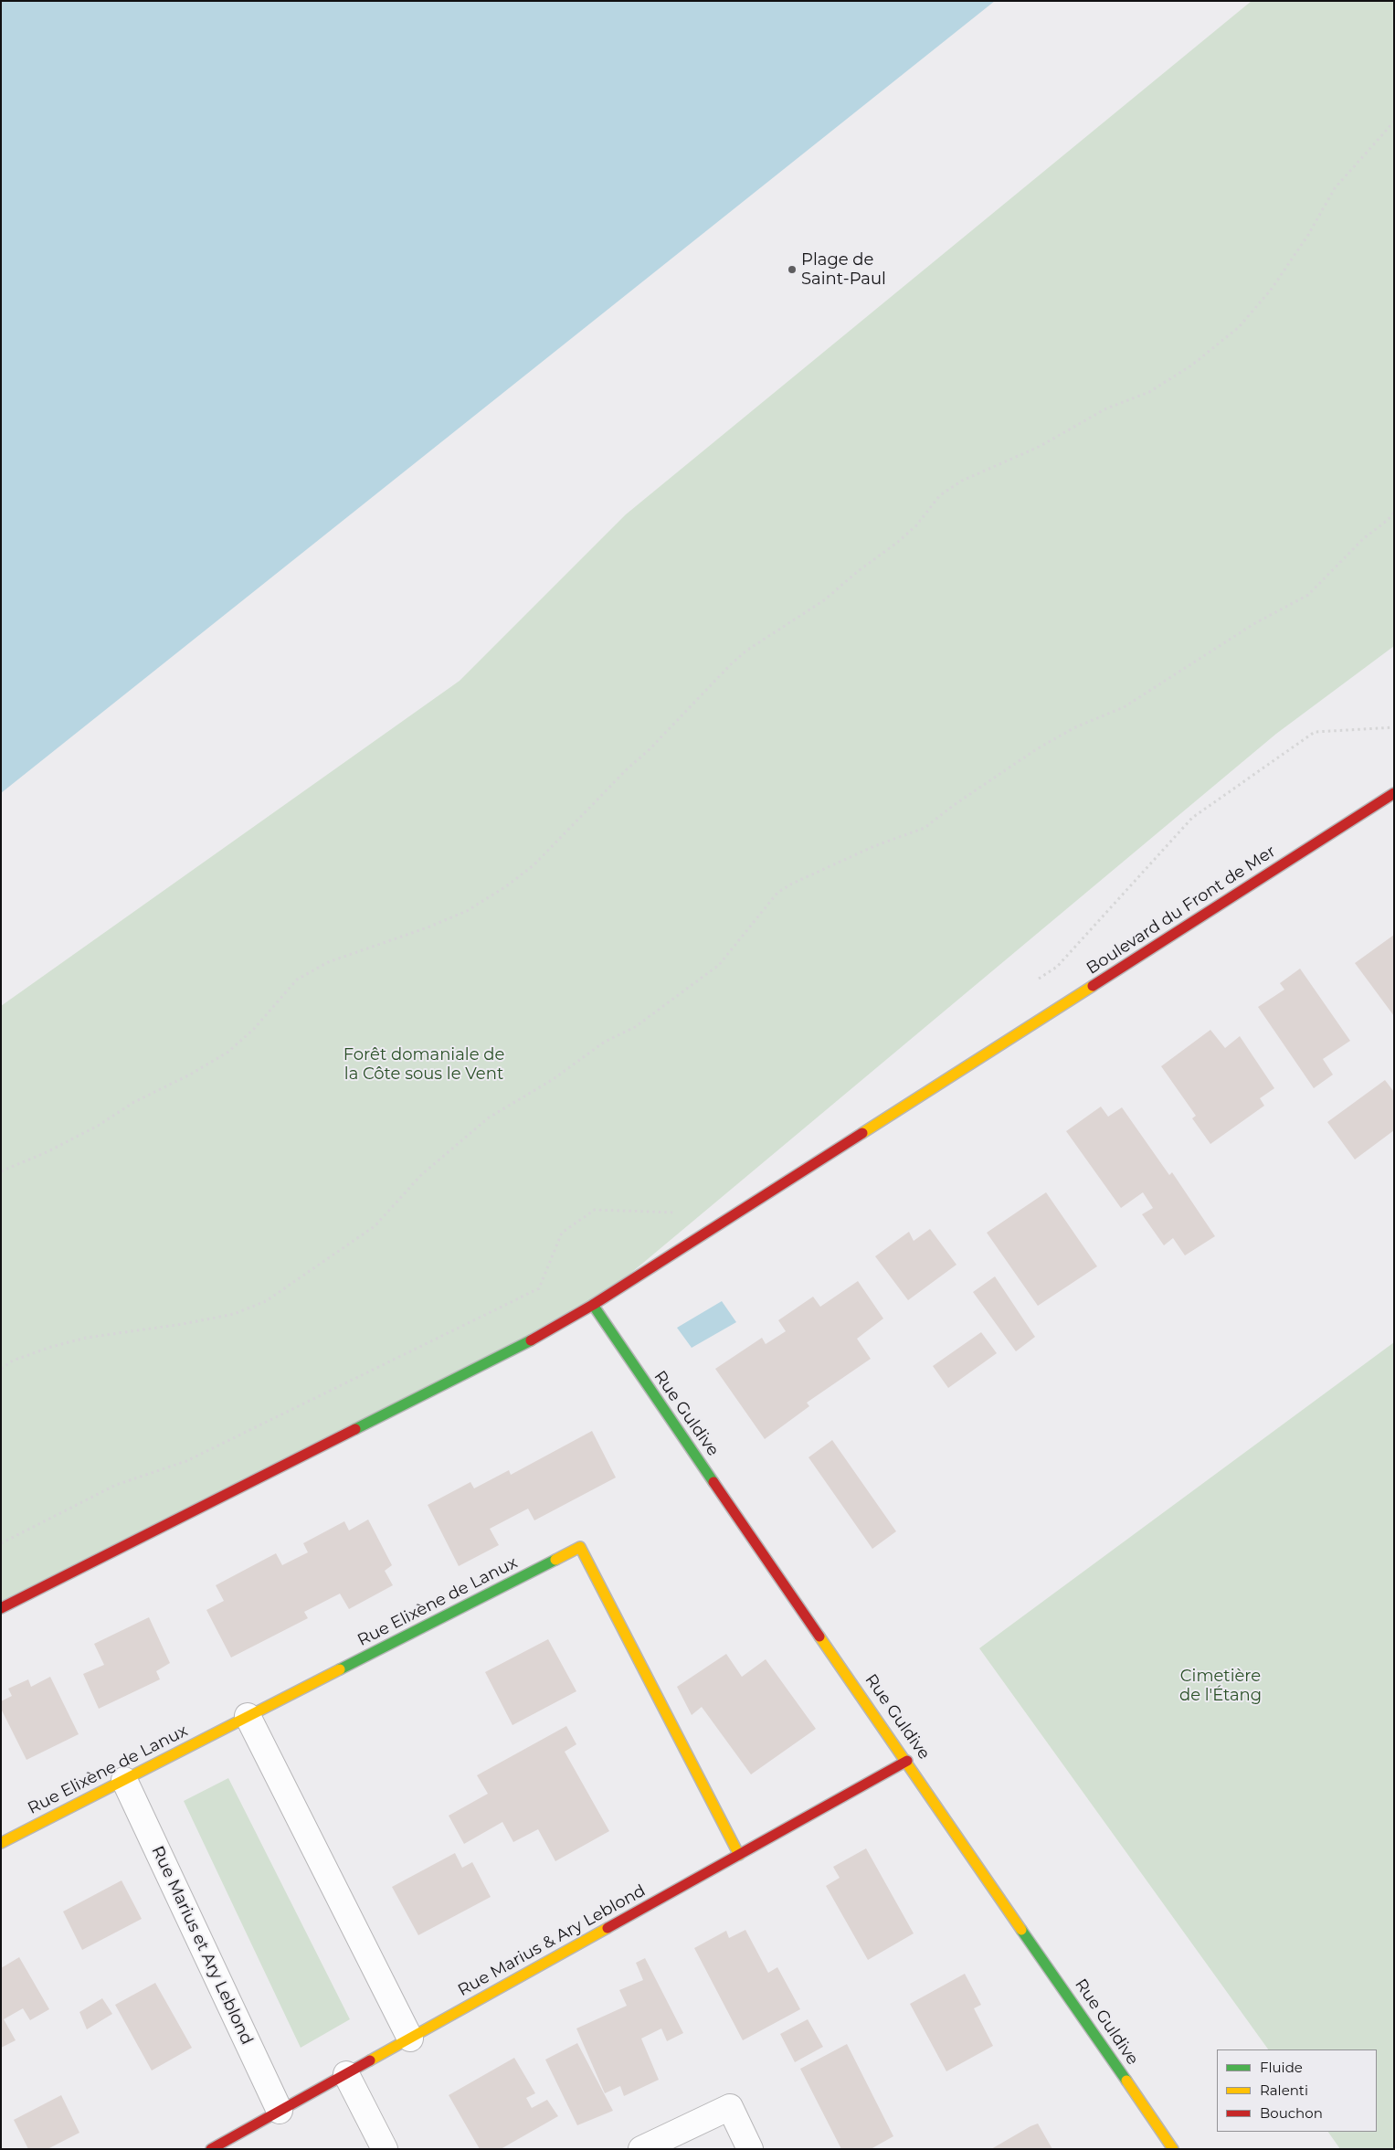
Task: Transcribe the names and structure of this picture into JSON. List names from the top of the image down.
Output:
{
  "streets": {
    "street": [
      "Boulevard du Front de Mer",
      "Rue Guldive",
      "Rue Elixène de Lanux",
      "Rue Marius & Ary Leblond",
      "Rue Marius et Ary Leblond"
    ]
  },
  "crossings": [
    ["Boulevard du Front de Mer", "Rue Guldive"],
    ["Rue Guldive", "Rue Marius & Ary Leblond"],
    ["Rue Elixène de Lanux", "Rue Marius & Ary Leblond"],
    ["Rue Elixène de Lanux", "Rue Marius et Ary Leblond"],
    ["Rue Marius & Ary Leblond", "Rue Marius et Ary Leblond"]
  ],
  "parks": ["Forêt domaniale de la Côte sous le Vent", "Cimetière de l'Étang"],
  "places": ["Plage de Saint-Paul"],
  "legend": ["Fluide", "Ralenti", "Bouchon"]
}
